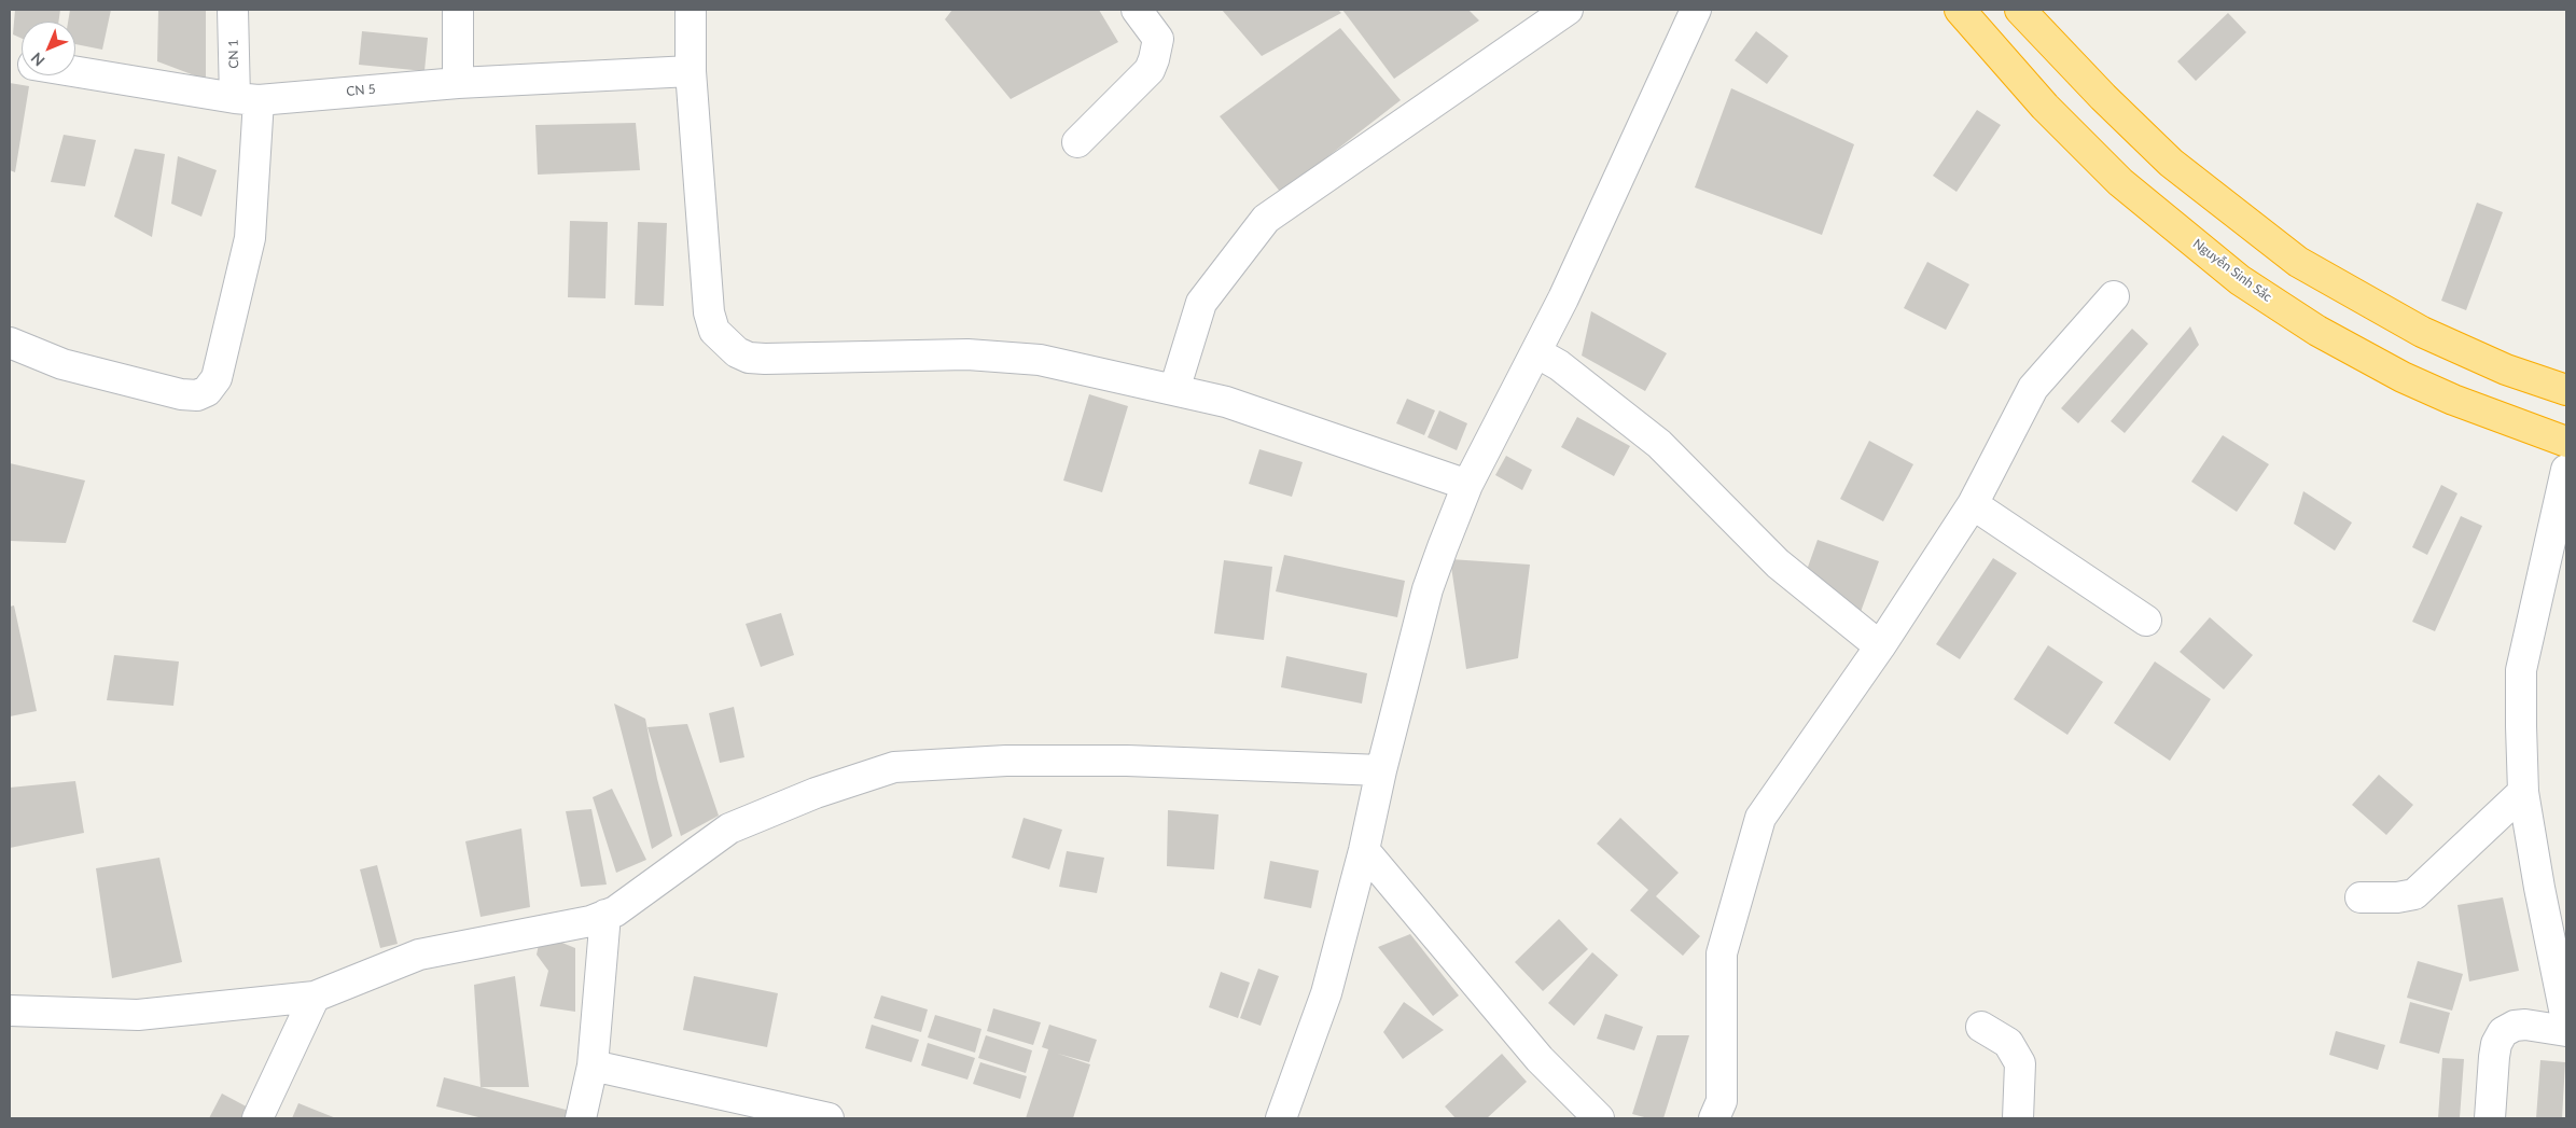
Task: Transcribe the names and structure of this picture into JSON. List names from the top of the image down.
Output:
{
  "streets": {
    "highway": ["Nguyễn Sinh Sắc"],
    "street": ["CN 1", "CN 5"]
  },
  "crossings": [
    ["CN 1", "CN 5"]
  ],
  "north": "bottom left"
}
